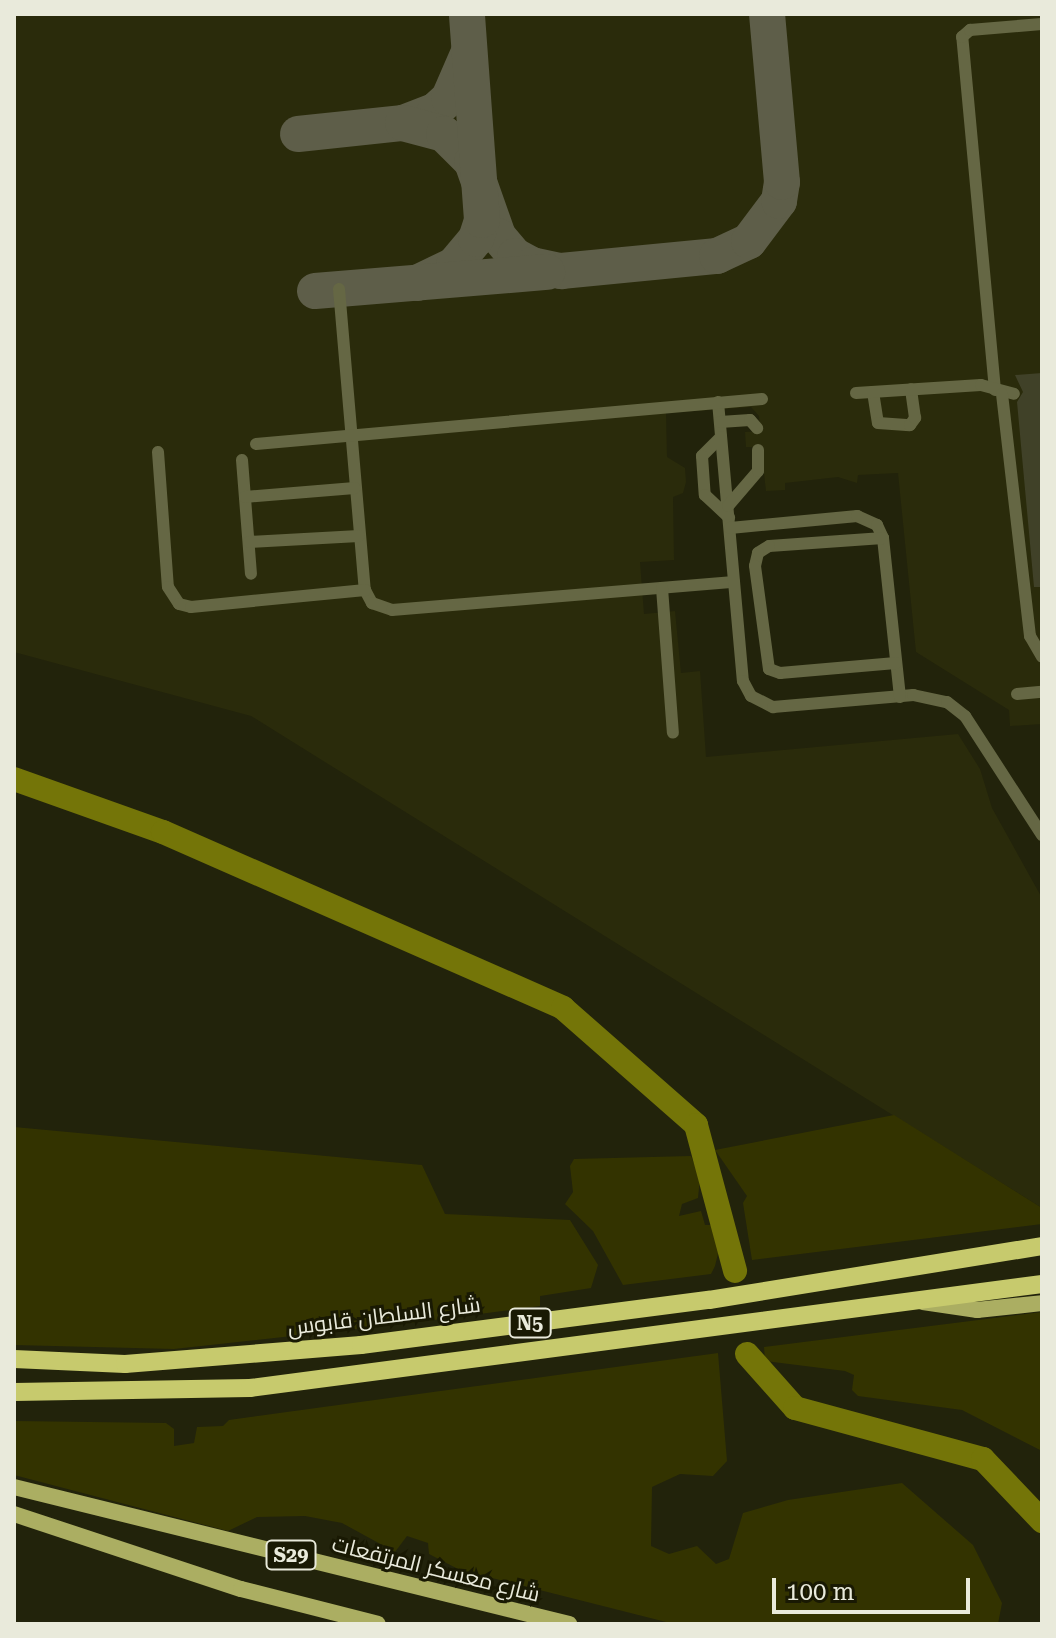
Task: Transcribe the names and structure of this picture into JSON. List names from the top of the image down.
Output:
{
  "streets": {
    "highway": ["شارع السلطان قابوس", "N5"],
    "main road": ["S29", "شارع معسكر المرتفعات"]
  },
  "scale_bar": "100 m"
}
